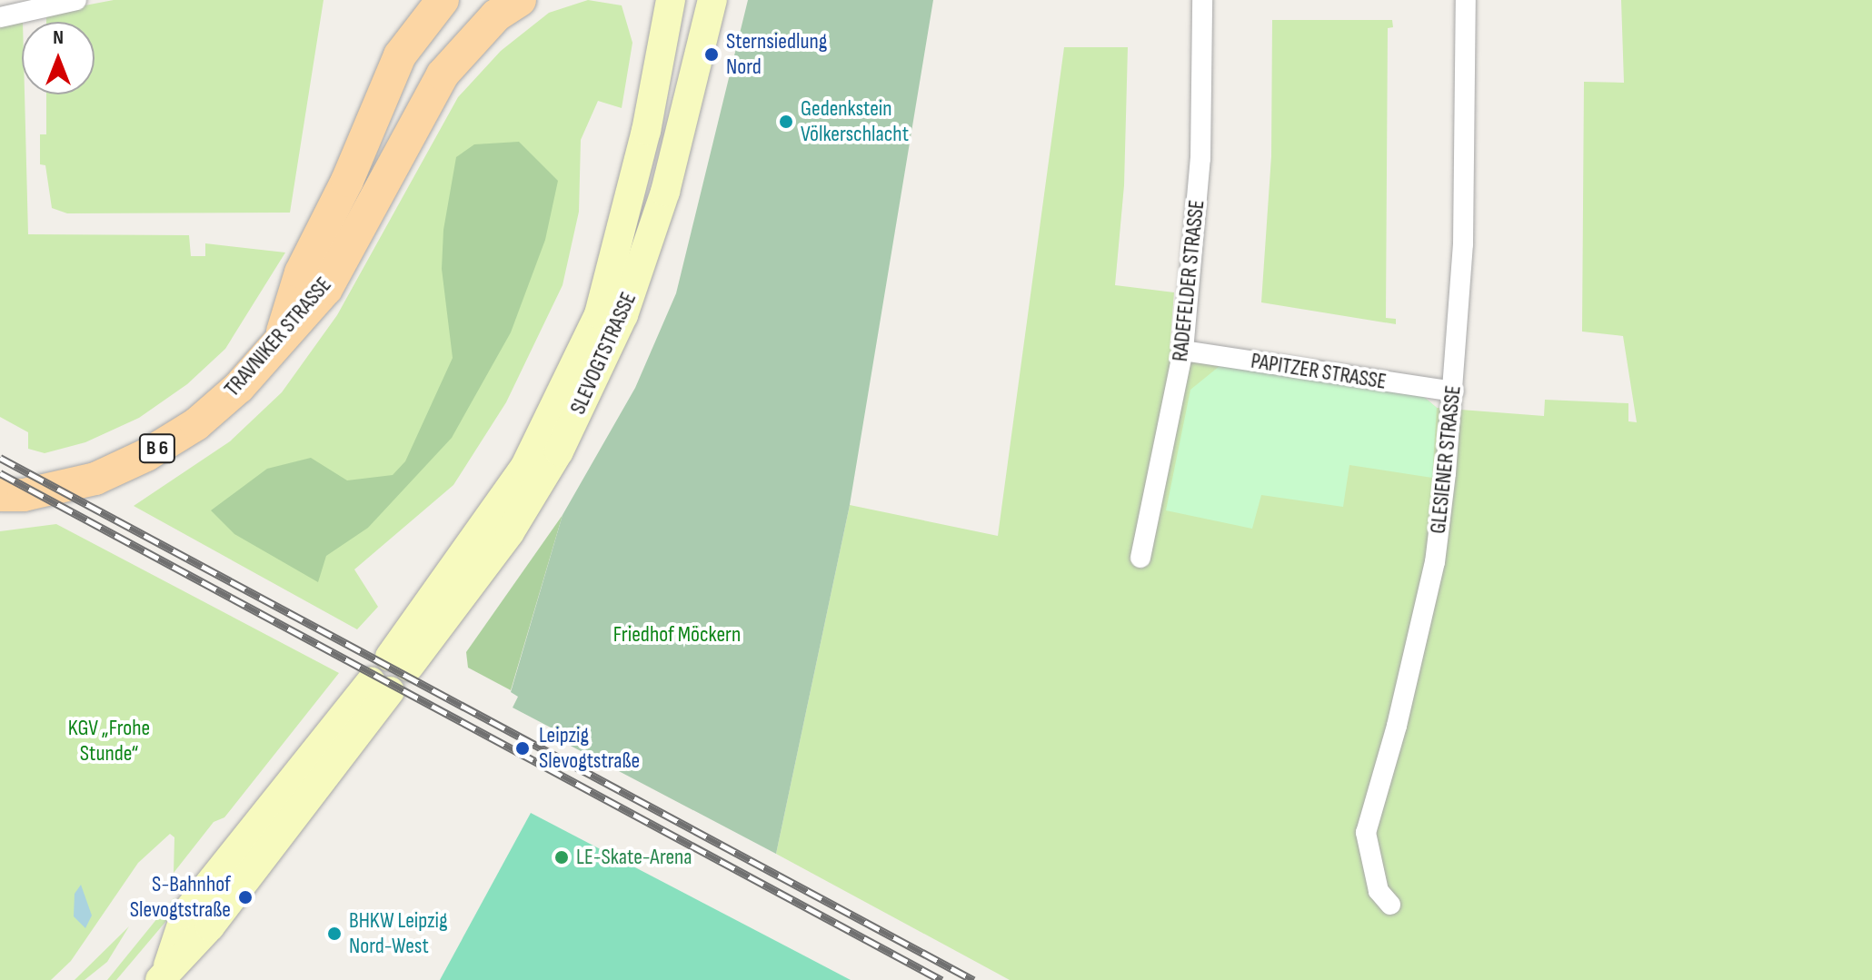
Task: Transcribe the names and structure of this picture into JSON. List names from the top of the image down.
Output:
{
  "streets": {
    "main road": ["TRAVNIKER STRASSE", "SLEVOGTSTRASSE", "B 6"],
    "street": ["RADEFELDER STRASSE", "PAPITZER STRASSE", "GLESIENER STRASSE"]
  },
  "crossings": [
    ["RADEFELDER STRASSE", "PAPITZER STRASSE"],
    ["PAPITZER STRASSE", "GLESIENER STRASSE"]
  ],
  "parks": ["Friedhof Möckern", "KGV „Frohe Stunde“"],
  "places": [
    "Sternsiedlung Nord",
    "Gedenkstein Völkerschlacht",
    "Leipzig Slevogtstraße",
    "LE-Skate-Arena",
    "S-Bahnhof Slevogtstraße",
    "BHKW Leipzig Nord-West"
  ],
  "north": "top"
}
